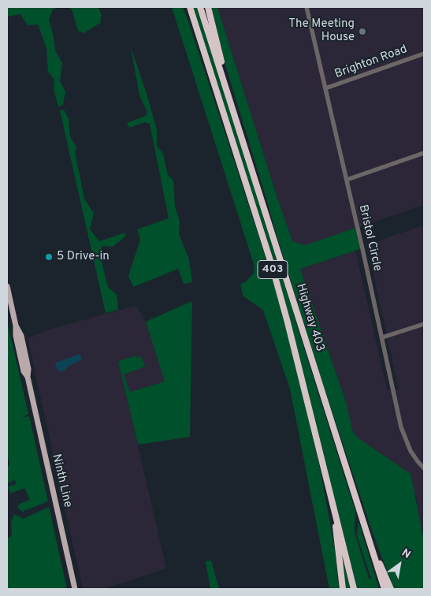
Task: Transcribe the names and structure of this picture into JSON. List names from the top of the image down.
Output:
{
  "streets": {
    "highway": ["403", "Highway 403"],
    "main road": ["Ninth Line"],
    "street": ["Brighton Road", "Bristol Circle"]
  },
  "crossings": [
    ["Brighton Road", "Bristol Circle"]
  ],
  "places": ["The Meeting House", "5 Drive-in"],
  "north": "top right"
}
